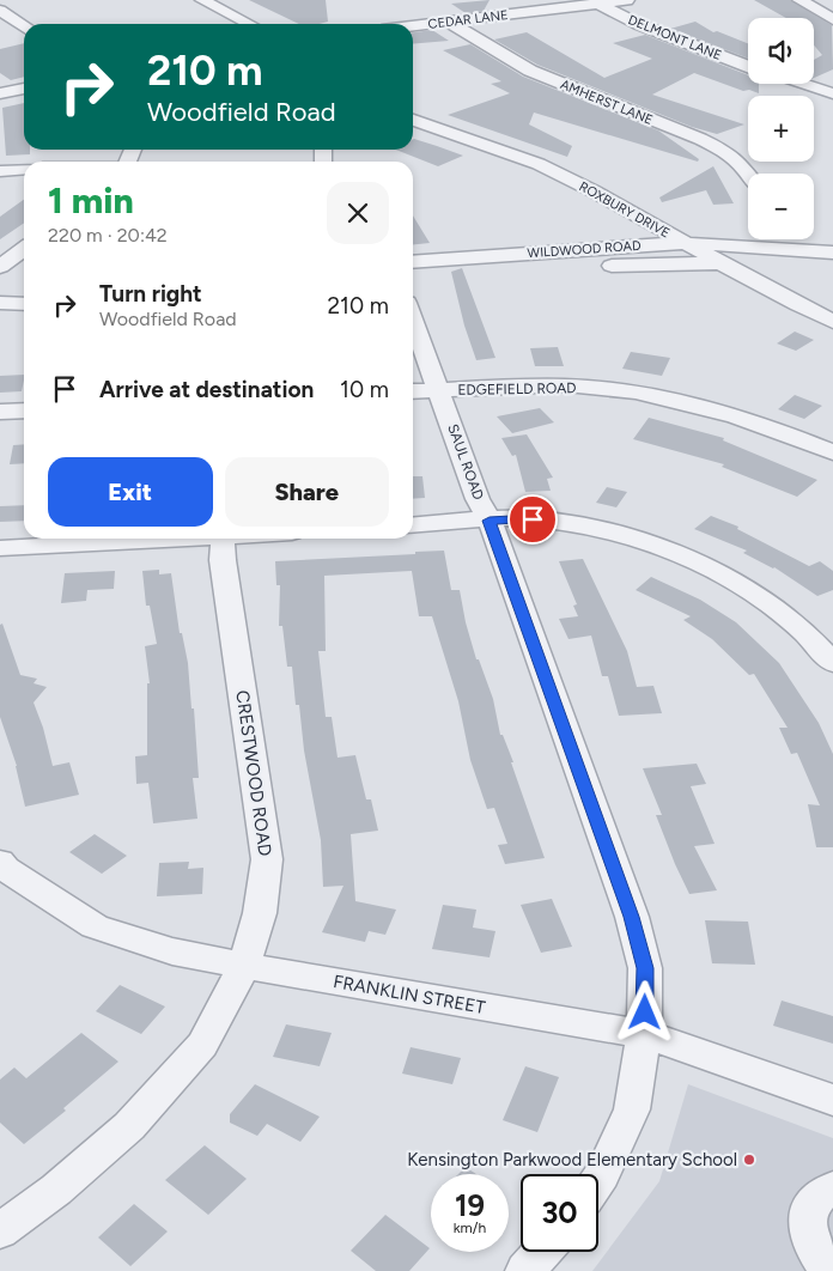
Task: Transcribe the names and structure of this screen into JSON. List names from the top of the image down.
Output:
{
  "streets": {
    "street": [
      "CEDAR LANE",
      "DELMONT LANE",
      "AMHERST LANE",
      "ROXBURY DRIVE",
      "WILDWOOD ROAD",
      "EDGEFIELD ROAD",
      "SAUL ROAD",
      "CRESTWOOD ROAD",
      "FRANKLIN STREET"
    ]
  },
  "crossings": [
    ["CEDAR LANE", "DELMONT LANE"],
    ["CEDAR LANE", "AMHERST LANE"],
    ["ROXBURY DRIVE", "WILDWOOD ROAD"],
    ["EDGEFIELD ROAD", "SAUL ROAD"],
    ["SAUL ROAD", "FRANKLIN STREET"],
    ["CRESTWOOD ROAD", "FRANKLIN STREET"]
  ],
  "places": ["Kensington Parkwood Elementary School"],
  "page": {
    "map_buttons": ["+", "−"],
    "turn": ["210 m", "Woodfield Road"],
    "heading": ["1 min", "220 m · 20:42"],
    "list": [
      {
        "name": "Turn right",
        "note": "Woodfield Road",
        "value": "210 m"
      },
      {
        "name": "Arrive at destination",
        "value": "10 m"
      }
    ],
    "buttons": ["Exit", "Share"],
    "speed": "19 km/h",
    "limit": "30"
  }
}
